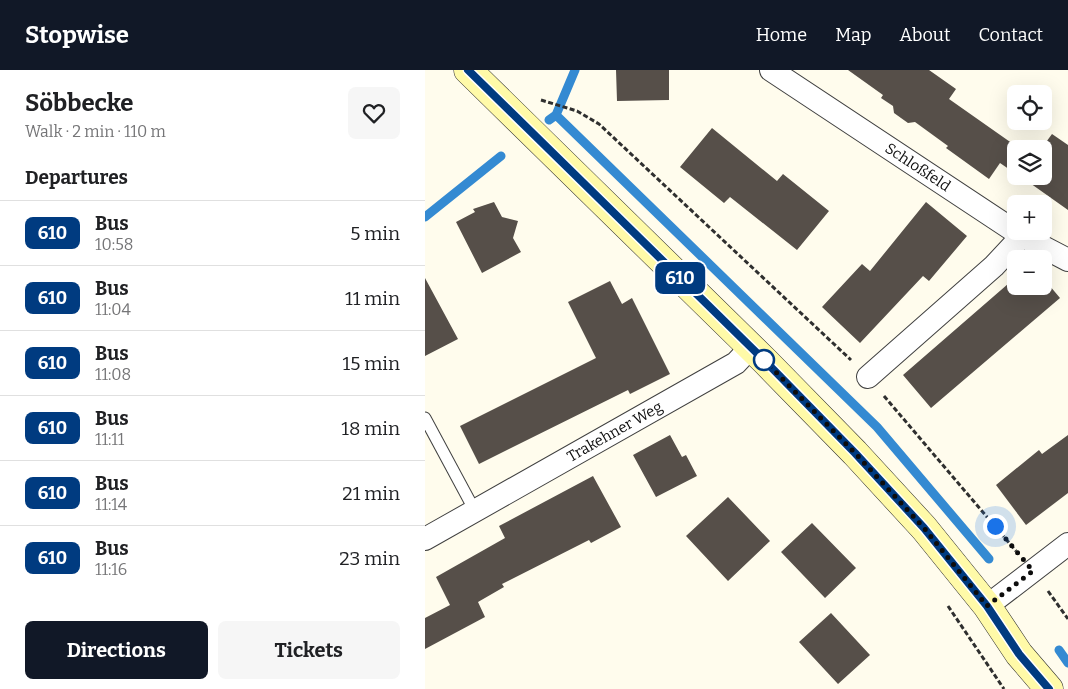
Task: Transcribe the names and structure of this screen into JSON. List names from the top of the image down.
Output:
{
  "streets": {
    "street": ["Schloßfeld", "Trakehner Weg"]
  },
  "lines": ["bus line 610"],
  "page": {
    "header": "Stopwise",
    "nav": [
      "Home",
      "Map",
      "About",
      "Contact"
    ],
    "heading": [
      ["Söbbecke", "Walk · 2 min · 110 m"],
      "Departures"
    ],
    "on_map": "610",
    "map_buttons": ["+", "−"],
    "list": [
      {
        "mark": "610",
        "name": "Bus",
        "note": "10:58",
        "value": "5 min"
      },
      {
        "mark": "610",
        "name": "Bus",
        "note": "11:04",
        "value": "11 min"
      },
      {
        "mark": "610",
        "name": "Bus",
        "note": "11:08",
        "value": "15 min"
      },
      {
        "mark": "610",
        "name": "Bus",
        "note": "11:11",
        "value": "18 min"
      },
      {
        "mark": "610",
        "name": "Bus",
        "note": "11:14",
        "value": "21 min"
      },
      {
        "mark": "610",
        "name": "Bus",
        "note": "11:16",
        "value": "23 min"
      }
    ],
    "buttons": ["Directions", "Tickets"]
  }
}
